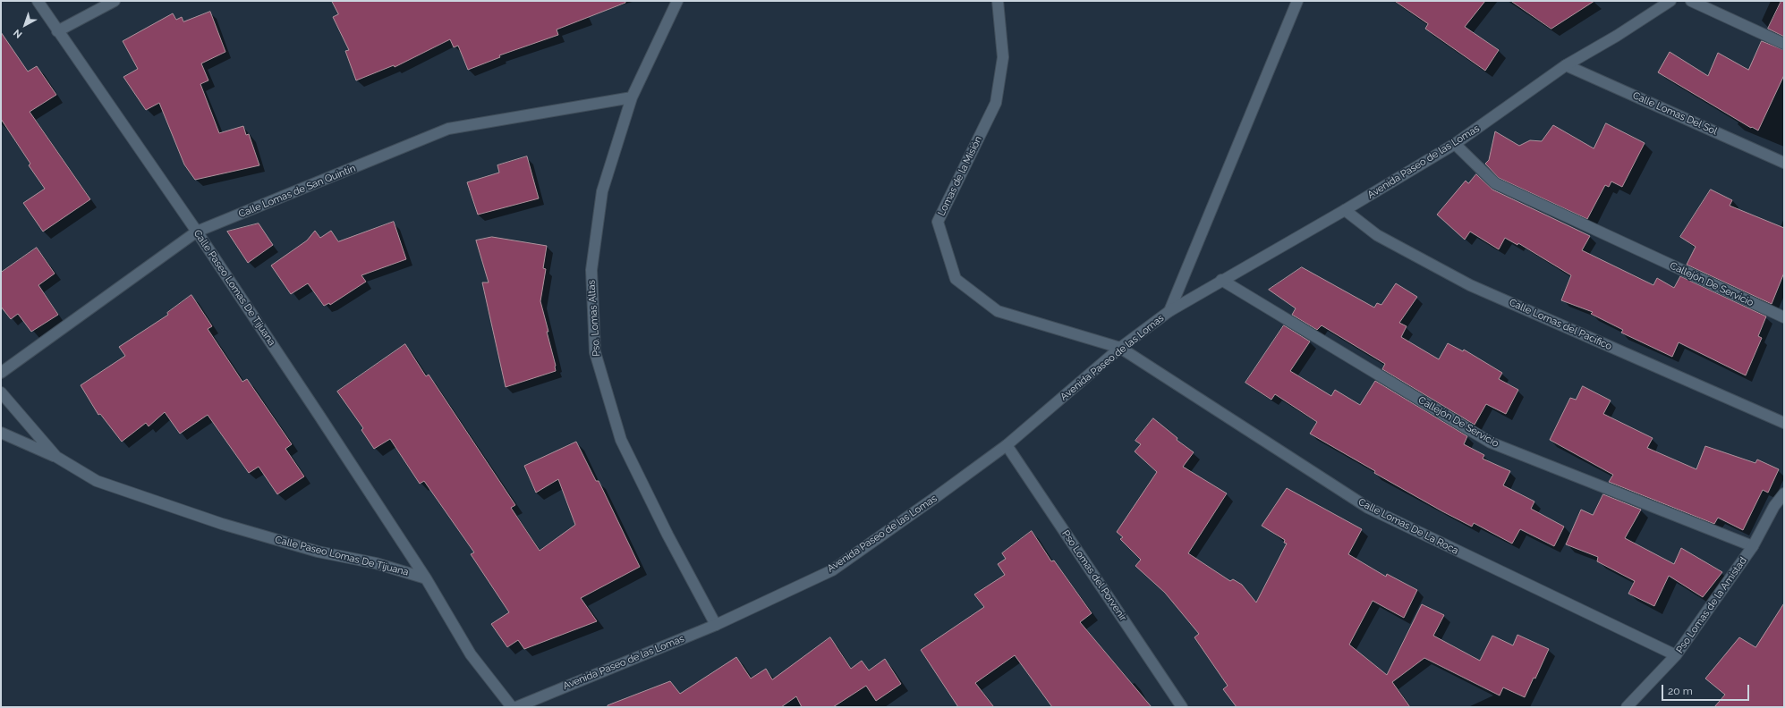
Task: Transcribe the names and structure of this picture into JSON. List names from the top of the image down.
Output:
{
  "streets": {
    "street": [
      "Calle Lomas Del Sol",
      "Avenida Paseo de las Lomas",
      "Lomas de la Misión",
      "Calle Lomas de San Quintín",
      "Callejón De Servicio",
      "Calle Paseo Lomas De Tijuana",
      "Pso. Lomas Altas",
      "Calle Lomas del Pacífico",
      "Calle Lomas De La Roca",
      "Pso Lomas del Porvenir",
      "Pso Lomas de la Amistad"
    ]
  },
  "crossings": [
    ["Calle Lomas Del Sol", "Avenida Paseo de las Lomas"],
    ["Avenida Paseo de las Lomas", "Lomas de la Misión"],
    ["Avenida Paseo de las Lomas", "Callejón De Servicio"],
    ["Avenida Paseo de las Lomas", "Pso. Lomas Altas"],
    ["Avenida Paseo de las Lomas", "Calle Lomas del Pacífico"],
    ["Avenida Paseo de las Lomas", "Calle Lomas De La Roca"],
    ["Avenida Paseo de las Lomas", "Pso Lomas del Porvenir"],
    ["Lomas de la Misión", "Calle Lomas De La Roca"],
    ["Calle Lomas de San Quintín", "Calle Paseo Lomas De Tijuana"],
    ["Calle Lomas de San Quintín", "Pso. Lomas Altas"],
    ["Callejón De Servicio", "Pso Lomas de la Amistad"],
    ["Calle Lomas De La Roca", "Pso Lomas de la Amistad"]
  ],
  "scale_bar": "20 m",
  "north": "bottom left"
}
